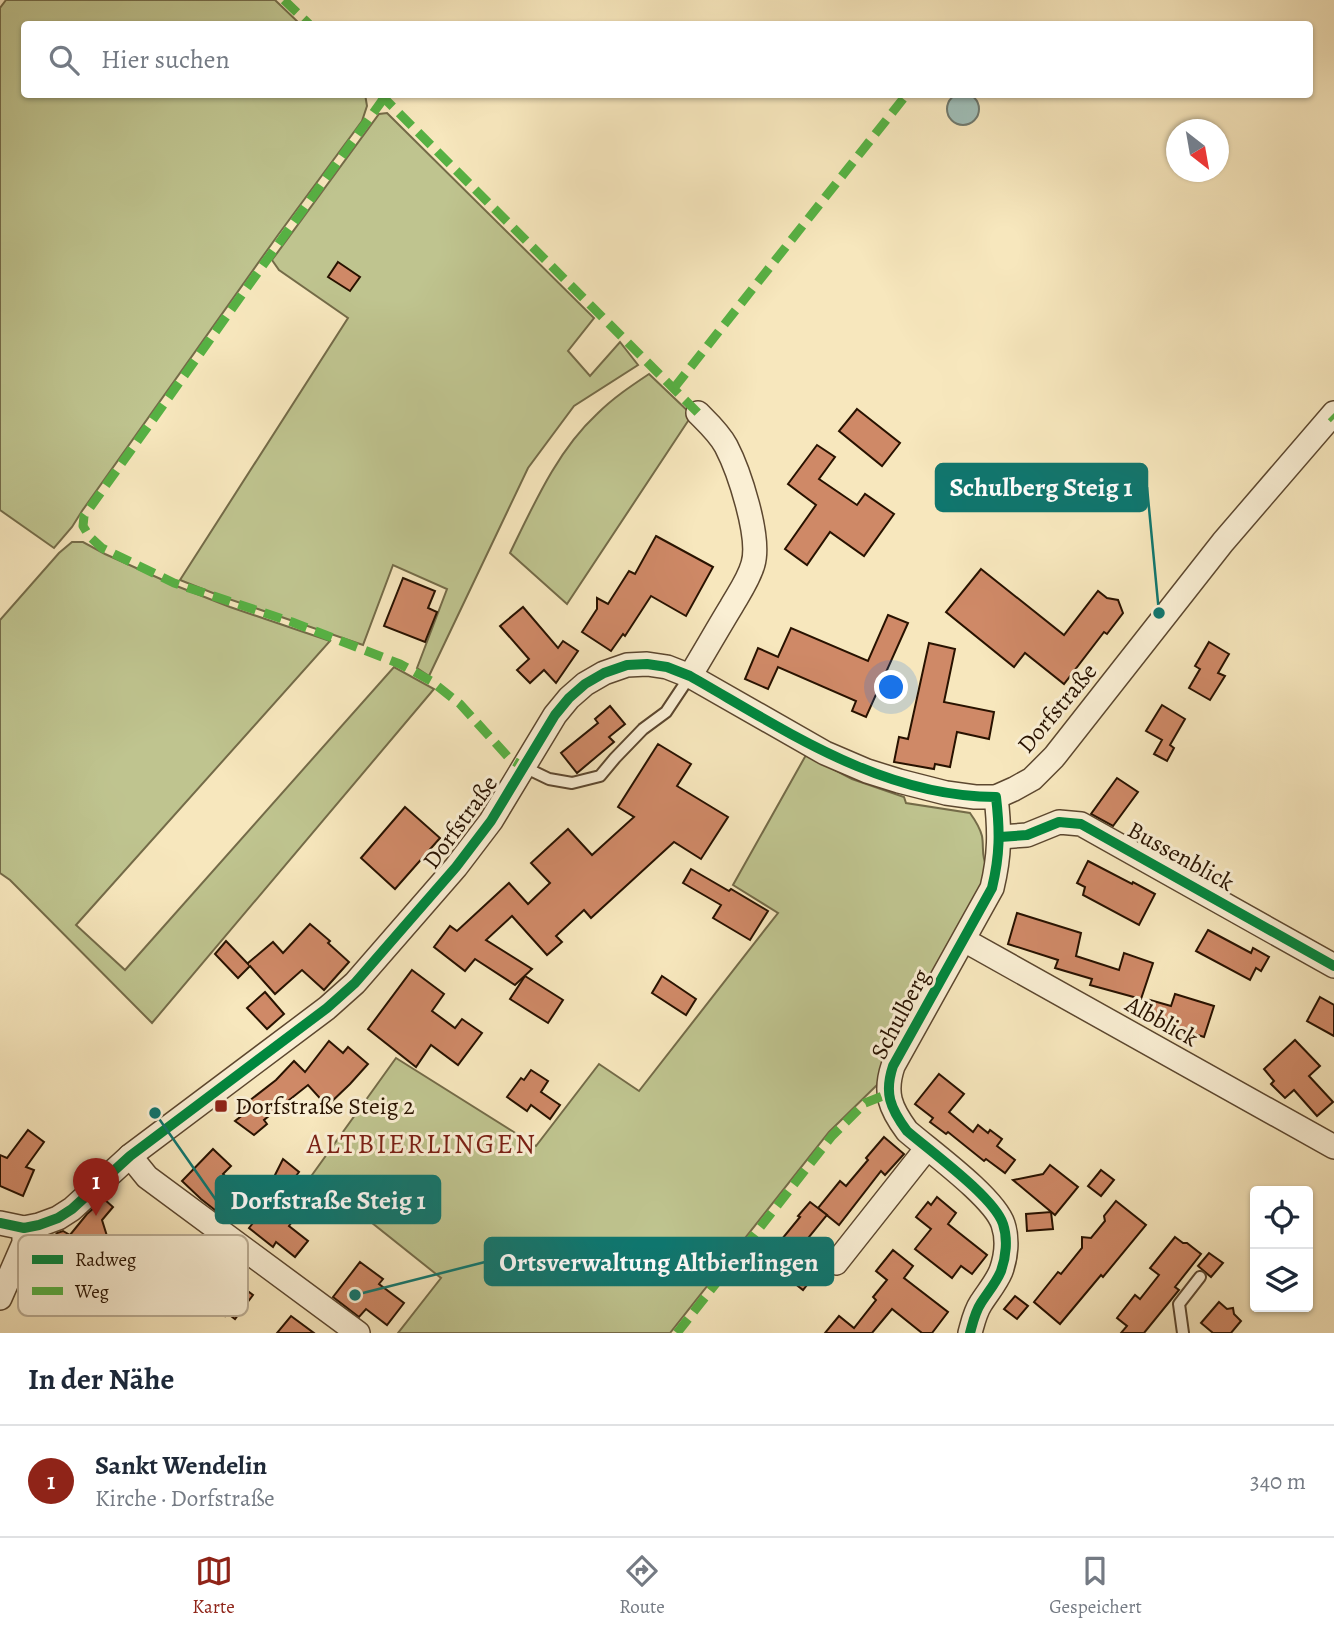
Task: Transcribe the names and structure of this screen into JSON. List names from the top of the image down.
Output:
{
  "streets": {
    "street": [
      "Dorfstraße",
      "Bussenblick",
      "Schulberg",
      "Albblick"
    ]
  },
  "crossings": [
    ["Dorfstraße", "Schulberg"],
    ["Bussenblick", "Schulberg"],
    ["Schulberg", "Albblick"]
  ],
  "districts": ["ALTBIERLINGEN"],
  "places": {
    "other": ["Schulberg Steig 1", "Dorfstraße Steig 1", "Ortsverwaltung Altbierlingen"],
    "transit": ["Dorfstraße Steig 2"]
  },
  "legend": ["Radweg", "Weg"],
  "north": "bottom right",
  "page": {
    "search": "Hier suchen",
    "pins": "1",
    "heading": "In der Nähe",
    "list": [
      {
        "mark": "1",
        "name": "Sankt Wendelin",
        "note": "Kirche · Dorfstraße",
        "value": "340 m"
      }
    ],
    "nav": ["Karte", "Route", "Gespeichert"]
  }
}
